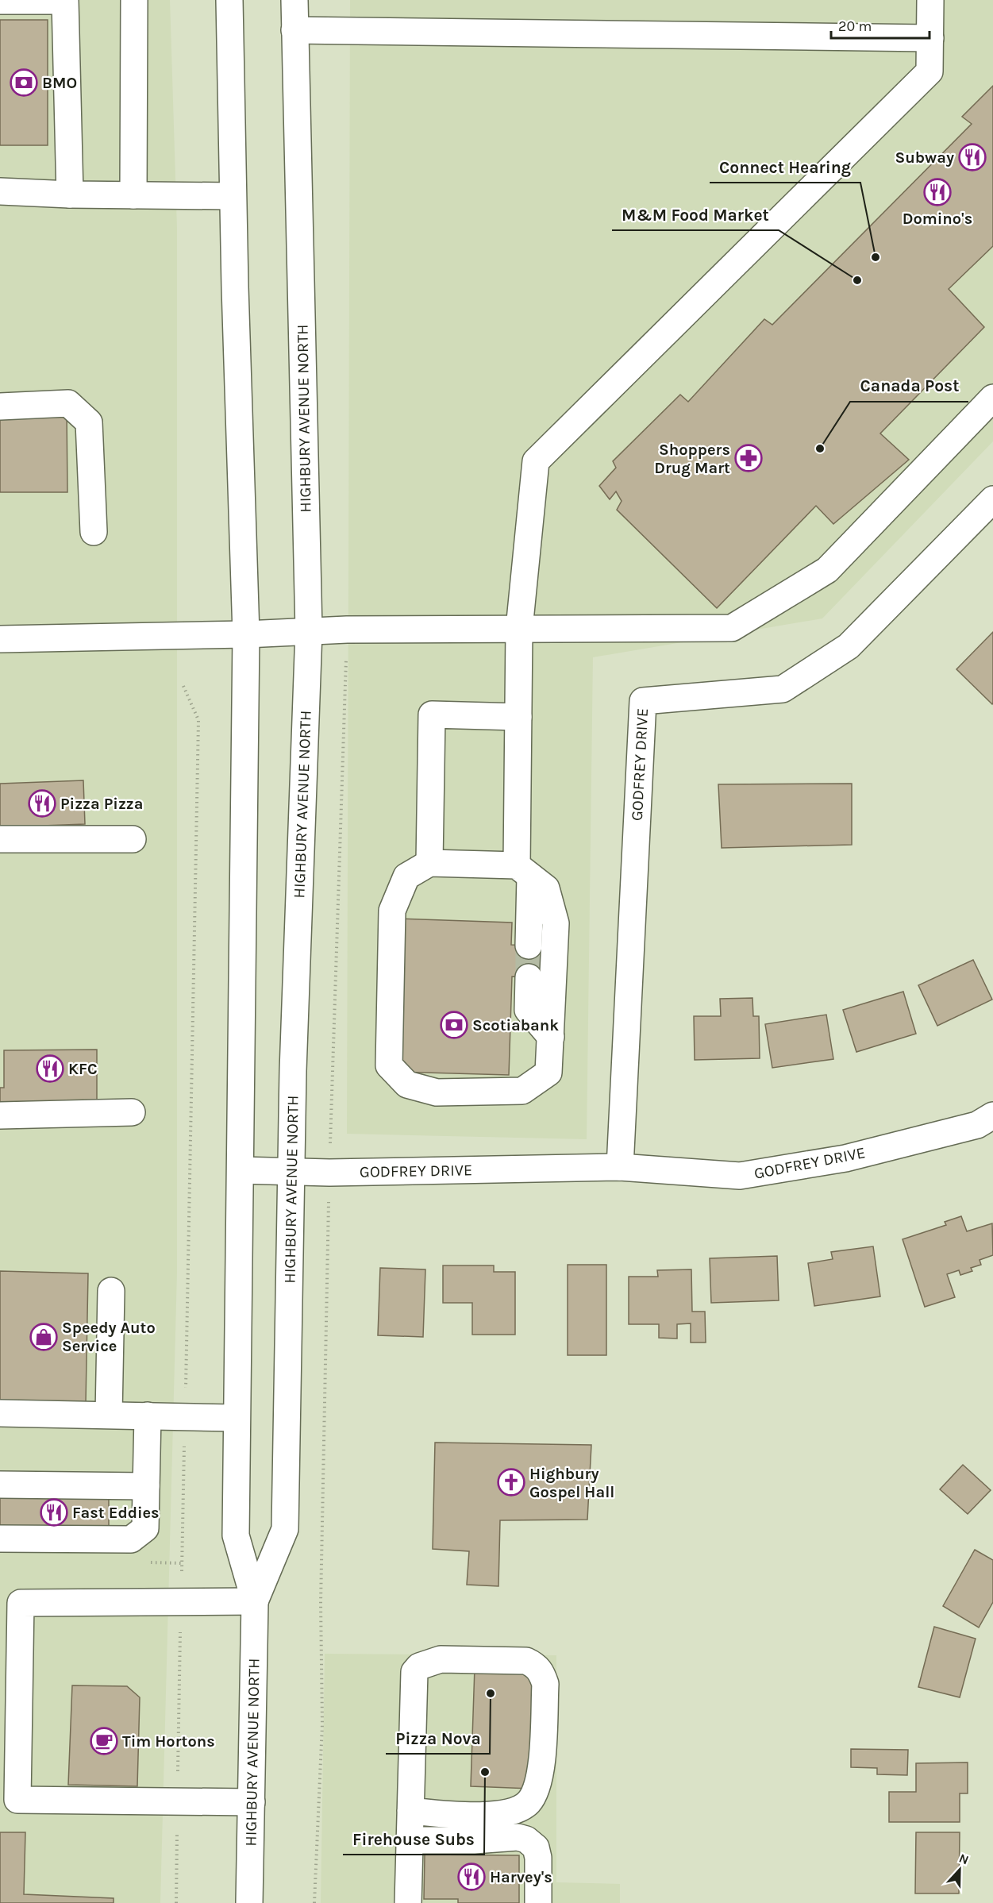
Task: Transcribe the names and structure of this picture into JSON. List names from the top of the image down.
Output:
{
  "streets": {
    "main road": ["HIGHBURY AVENUE NORTH", "GODFREY DRIVE"]
  },
  "crossings": [
    ["HIGHBURY AVENUE NORTH", "GODFREY DRIVE"]
  ],
  "places": {
    "bank": ["BMO", "Scotiabank"],
    "restaurant": [
      "Subway",
      "Domino's",
      "Pizza Pizza",
      "KFC",
      "Fast Eddies",
      "Harvey's"
    ],
    "other": [
      "Connect Hearing",
      "M&M Food Market",
      "Canada Post",
      "Pizza Nova",
      "Firehouse Subs"
    ],
    "pharmacy": ["Shoppers Drug Mart"],
    "shop": ["Speedy Auto Service"],
    "church": ["Highbury Gospel Hall"],
    "cafe": ["Tim Hortons"]
  },
  "scale_bar": "20 m",
  "north": "top"
}
